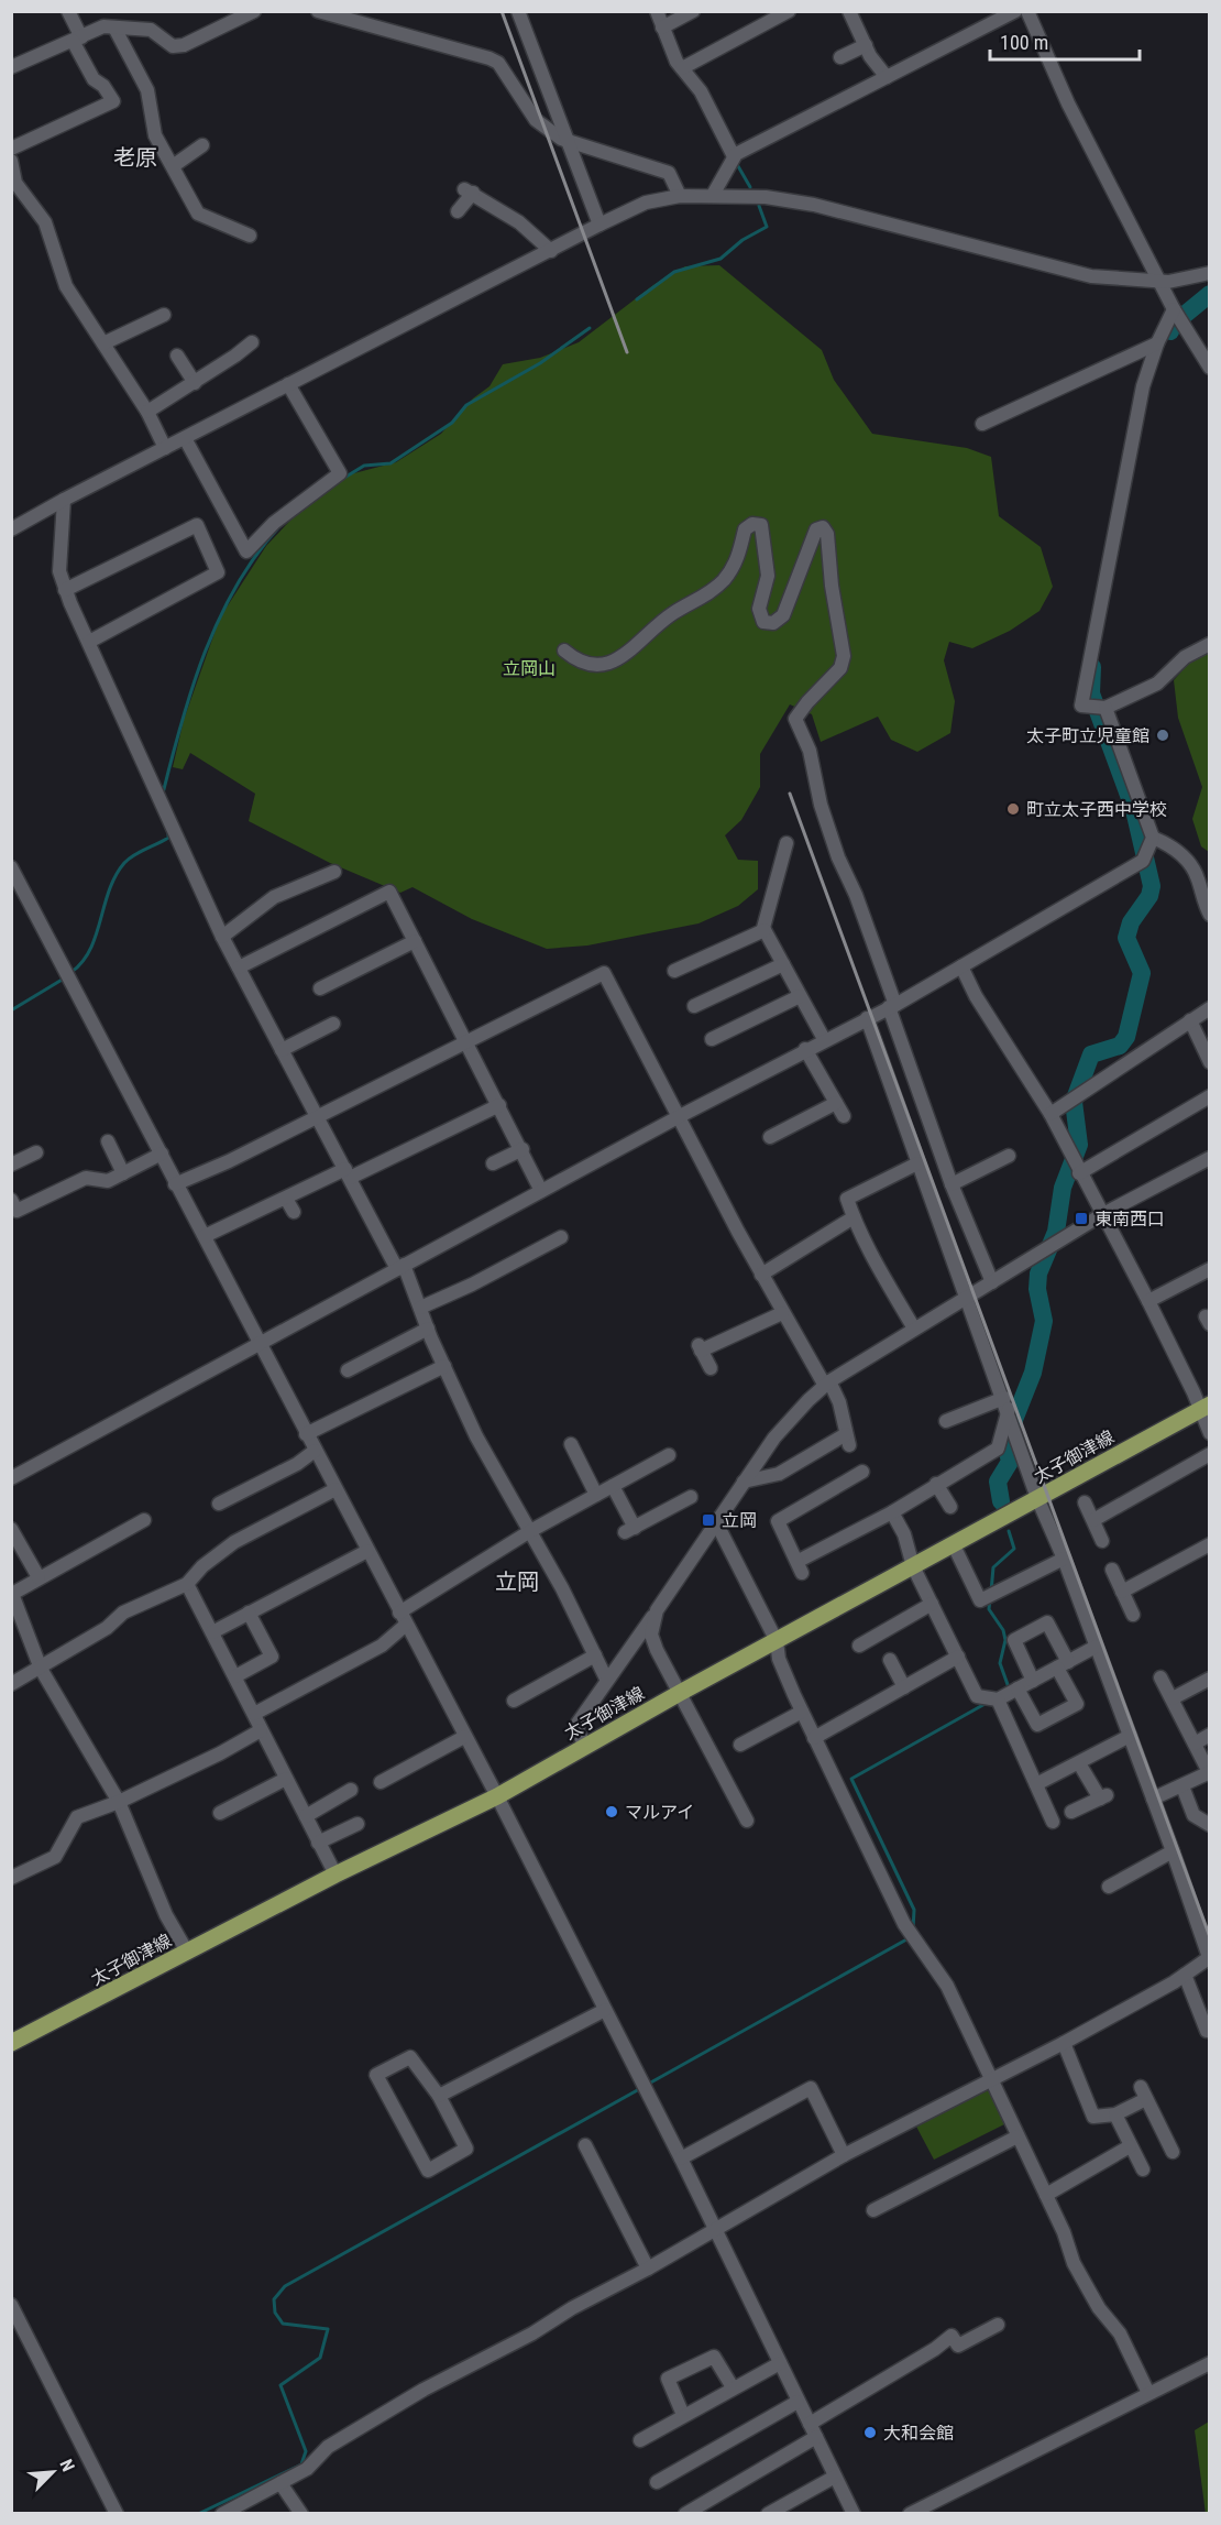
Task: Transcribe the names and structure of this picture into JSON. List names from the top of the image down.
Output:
{
  "streets": {
    "main road": ["太子御津線"]
  },
  "districts": ["老原", "立岡"],
  "parks": ["立岡山"],
  "places": {
    "other": [
      "太子町立児童館",
      "町立太子西中学校",
      "マルアイ",
      "大和会館"
    ],
    "transit": ["東南西口", "立岡"]
  },
  "scale_bar": "100 m",
  "north": "top right"
}
